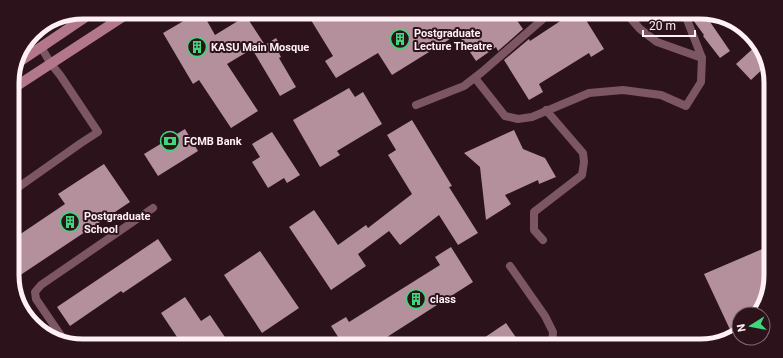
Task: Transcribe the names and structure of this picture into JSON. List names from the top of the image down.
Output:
{
  "places": {
    "building": [
      "Postgraduate Lecture Theatre",
      "KASU Main Mosque",
      "Postgraduate School",
      "class"
    ],
    "bank": ["FCMB Bank"]
  },
  "scale_bar": "20 m",
  "north": "left"
}
